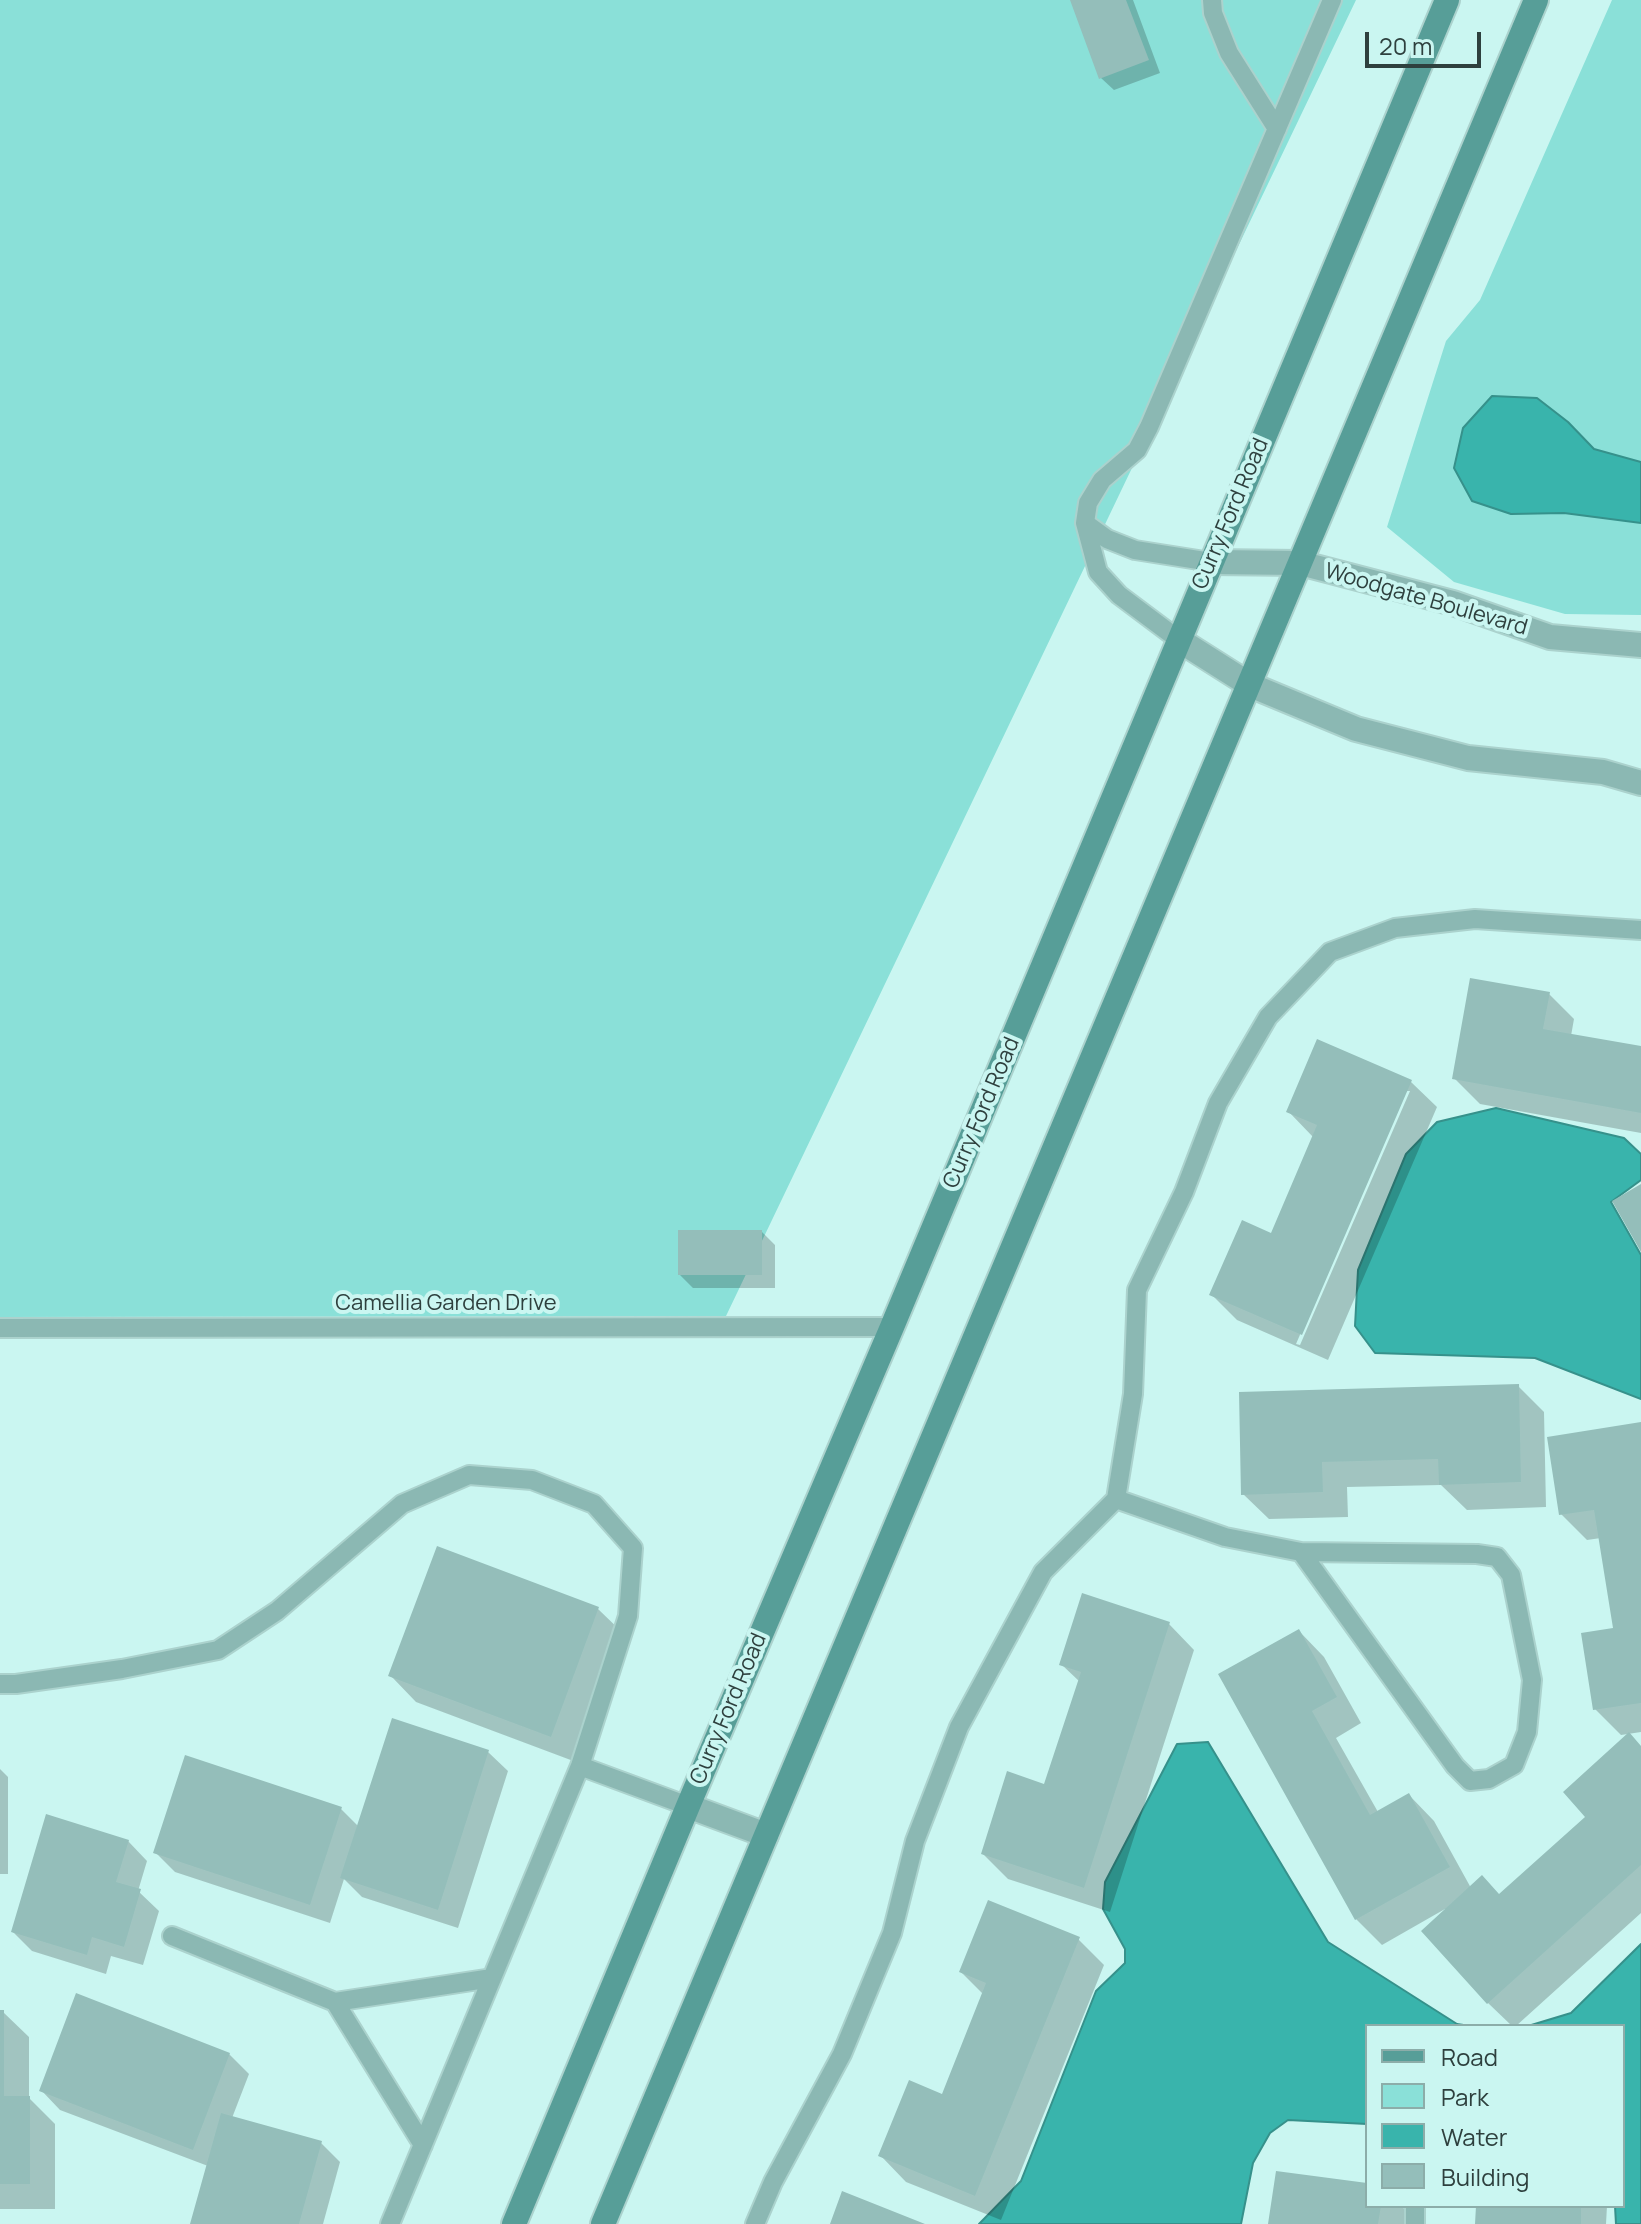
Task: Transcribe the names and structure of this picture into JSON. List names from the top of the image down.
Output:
{
  "streets": {
    "main road": ["Curry Ford Road"],
    "street": ["Woodgate Boulevard"],
    "lane": ["Camellia Garden Drive"]
  },
  "crossings": [
    ["Curry Ford Road", "Woodgate Boulevard"],
    ["Curry Ford Road", "Camellia Garden Drive"]
  ],
  "legend": [
    "Road",
    "Park",
    "Water",
    "Building"
  ],
  "scale_bar": "20 m"
}
